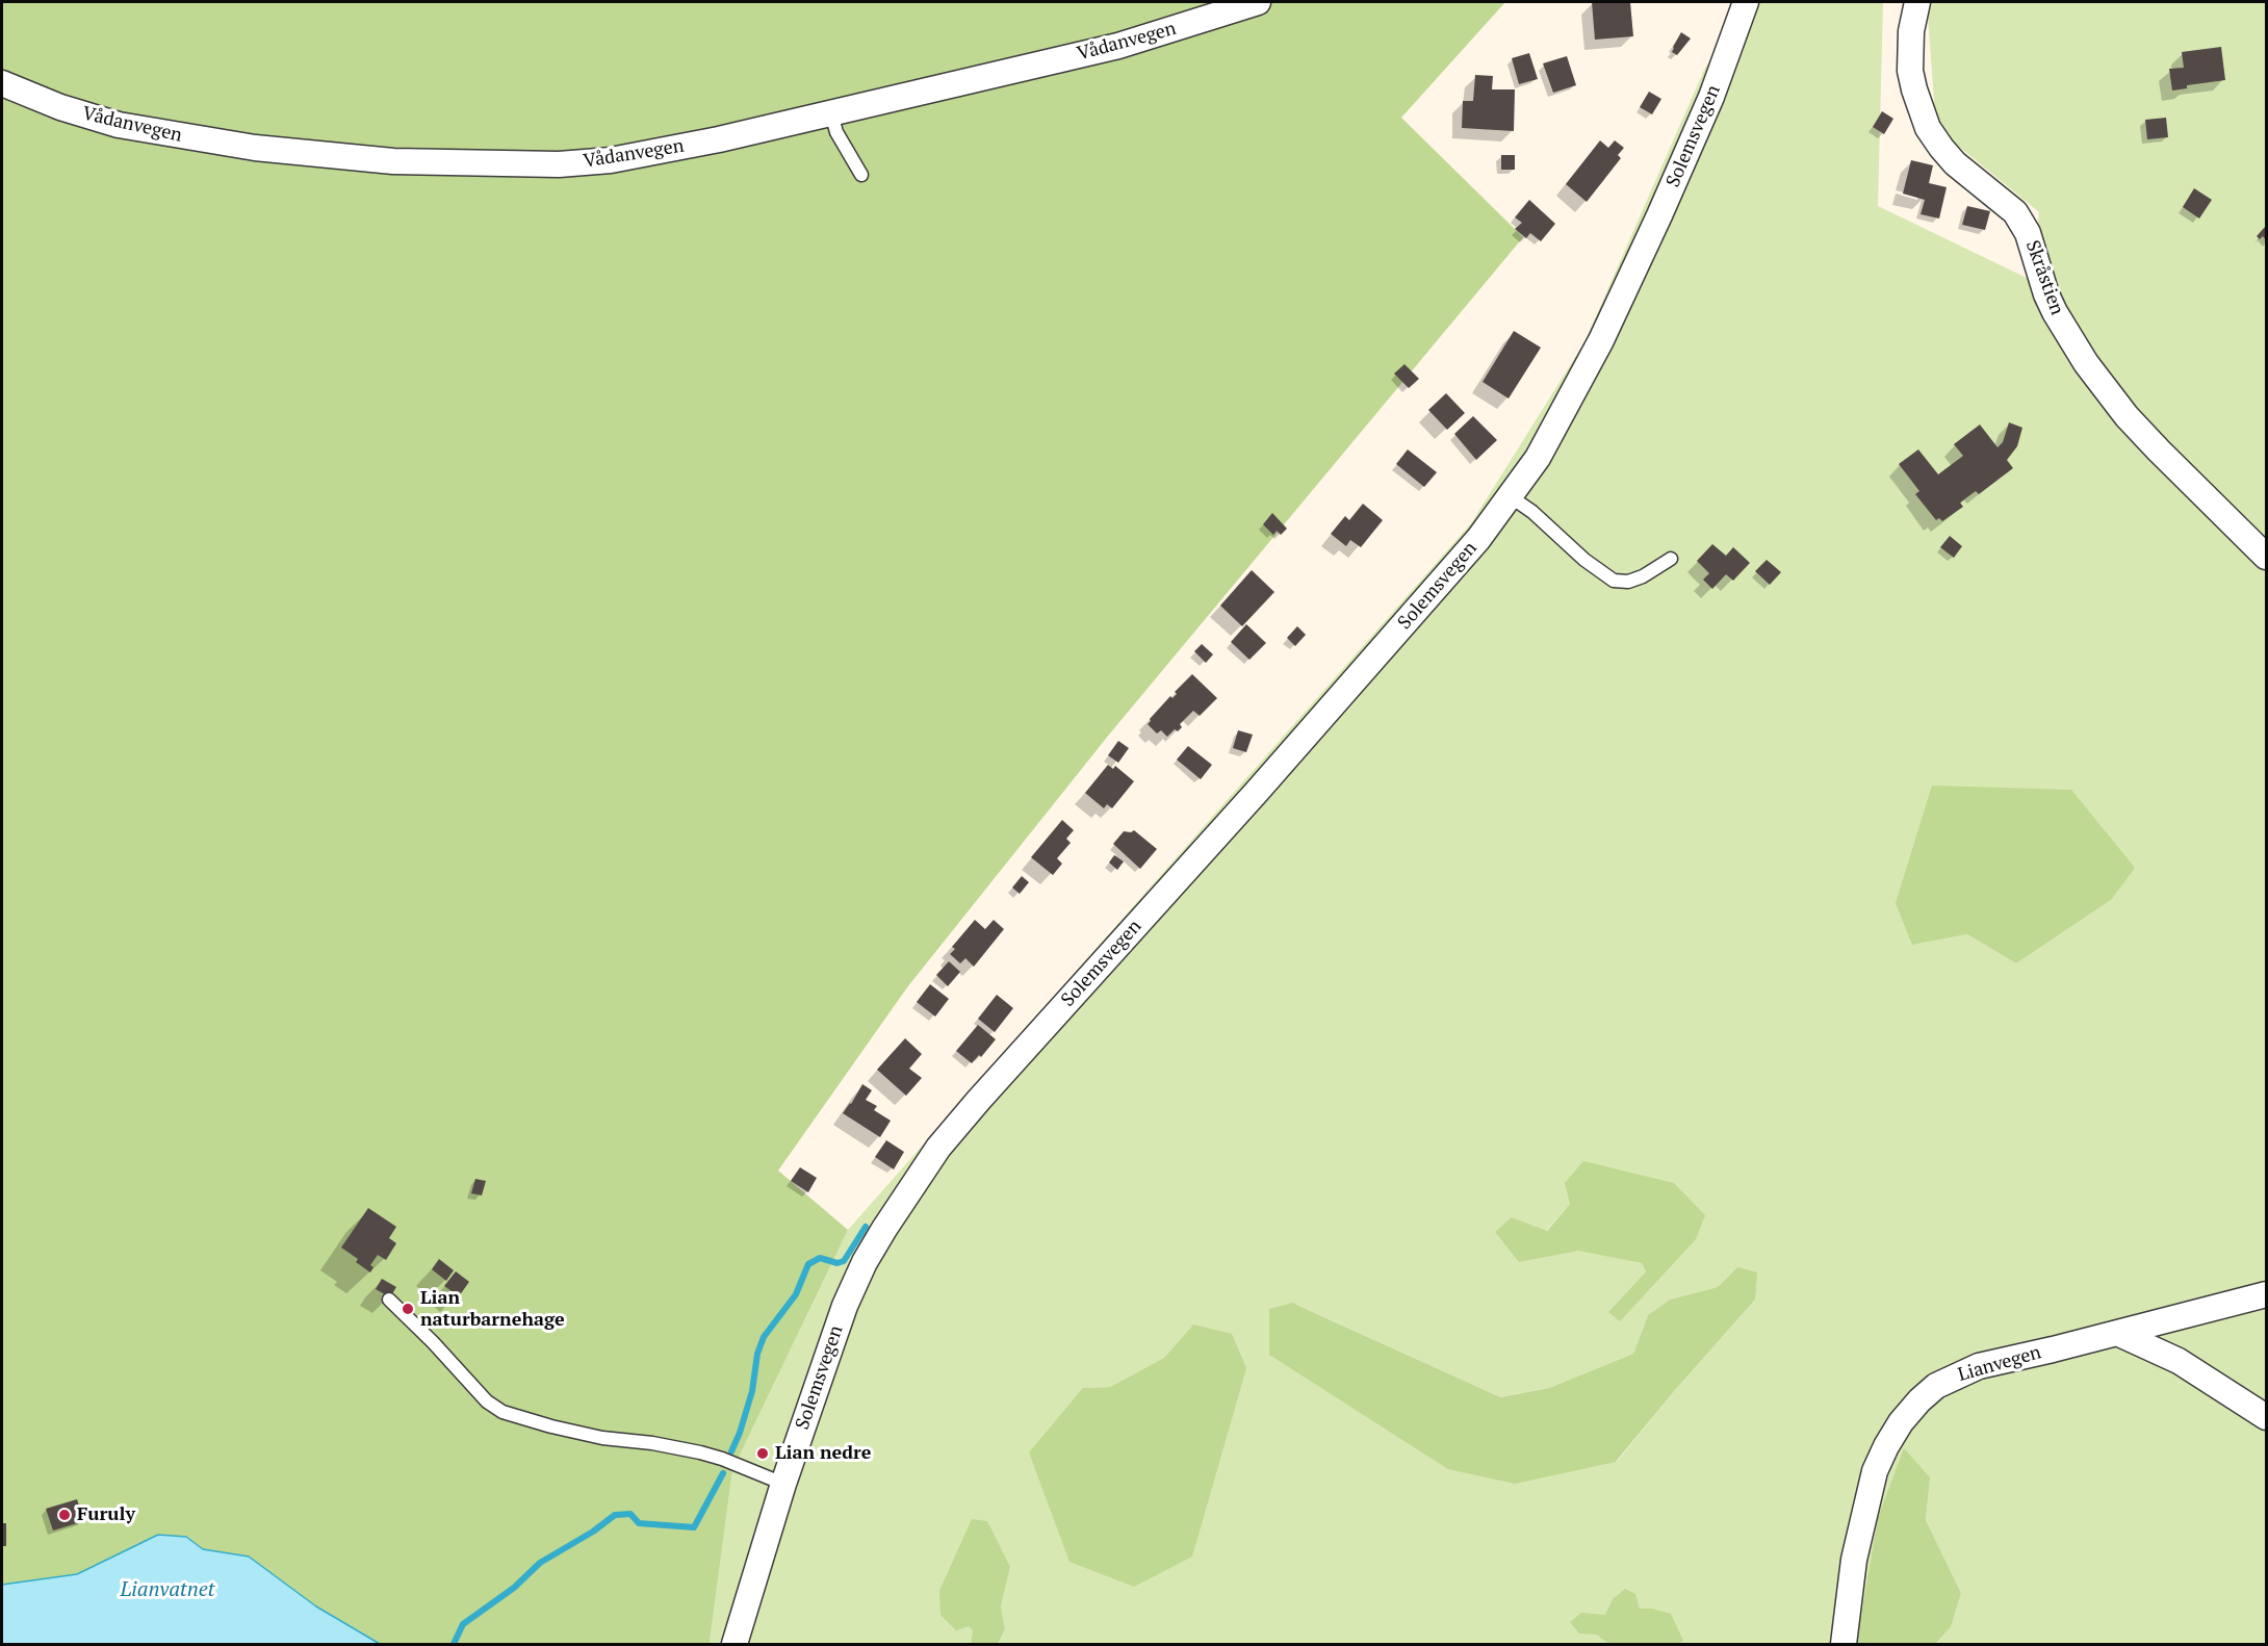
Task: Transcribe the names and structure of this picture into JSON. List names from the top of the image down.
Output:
{
  "streets": {
    "street": [
      "Vådanvegen",
      "Solemsvegen",
      "Skråstien",
      "Lianvegen"
    ]
  },
  "water": ["Lianvatnet"],
  "places": ["Lian naturbarnehage", "Lian nedre", "Furuly"]
}
